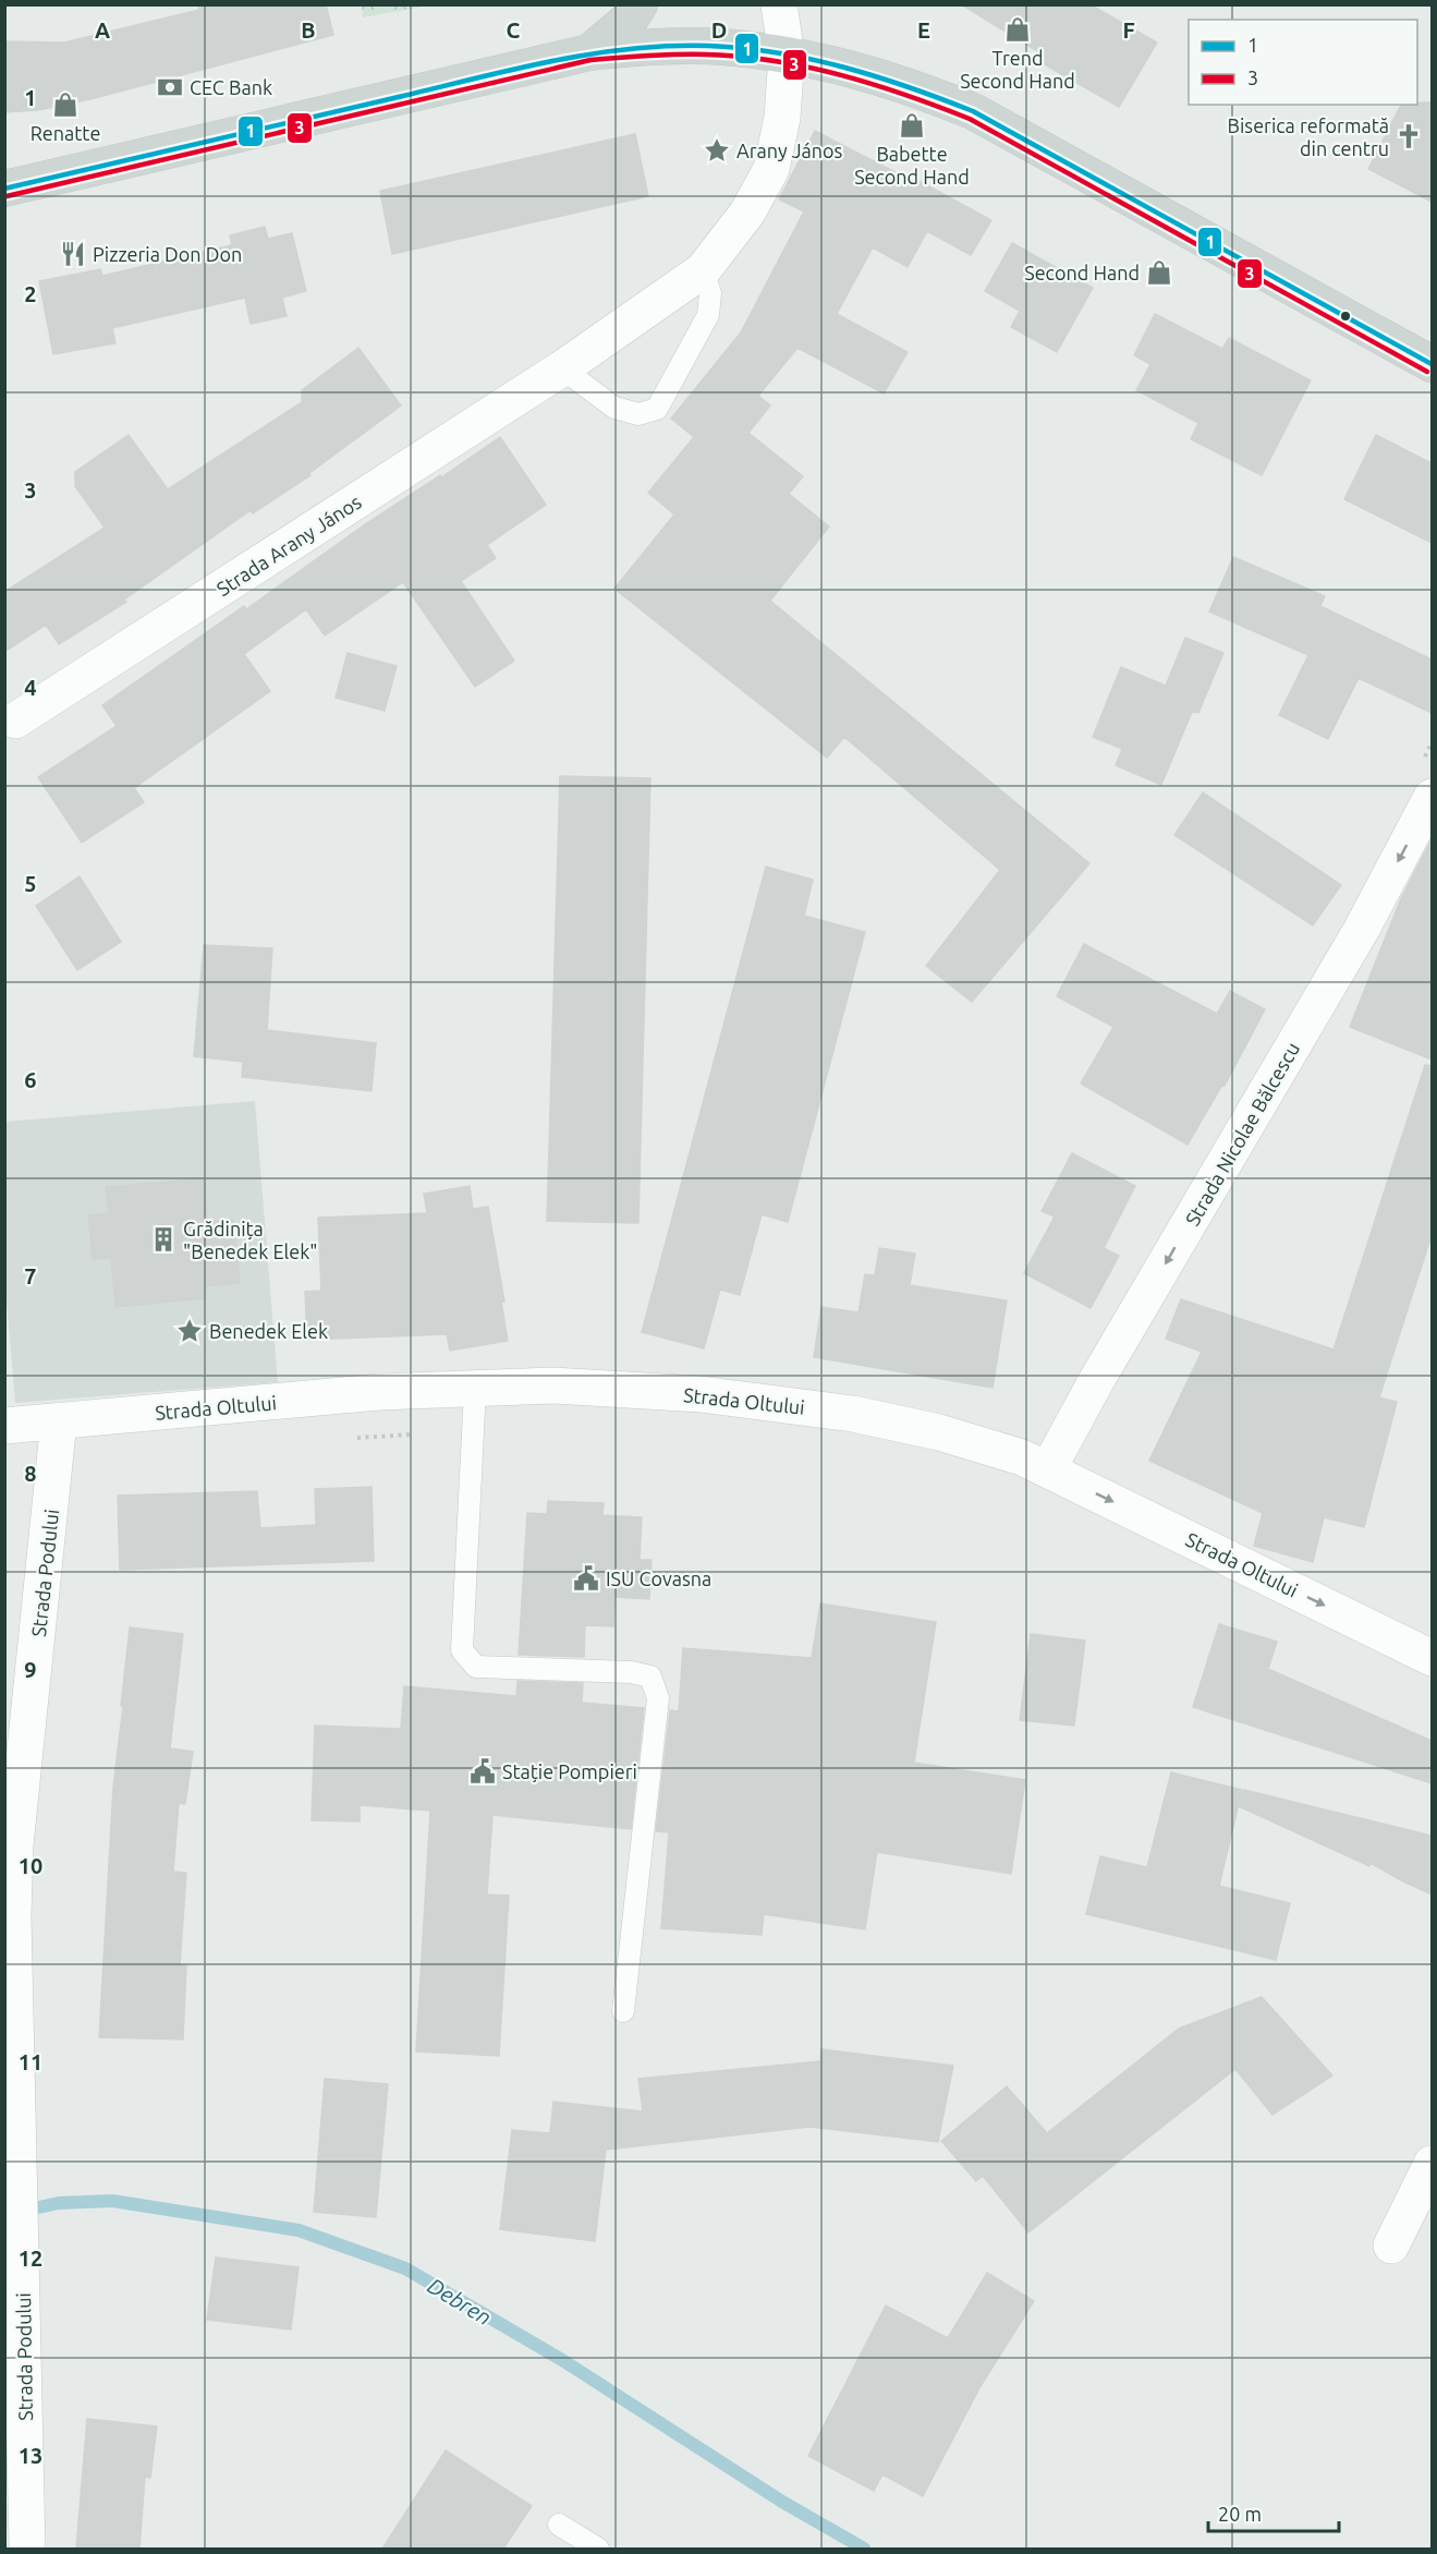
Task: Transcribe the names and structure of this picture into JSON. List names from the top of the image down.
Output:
{
  "streets": {
    "street": [
      "Strada Arany János",
      "Strada Nicolae Bălcescu",
      "Strada Oltului",
      "Strada Podului"
    ]
  },
  "crossings": [
    ["Strada Nicolae Bălcescu", "Strada Oltului"],
    ["Strada Oltului", "Strada Podului"]
  ],
  "one_way": ["Strada Nicolae Bălcescu"],
  "water": ["Debren"],
  "places": {
    "shop": [
      "Trend Second Hand",
      "Renatte",
      "Babette Second Hand",
      "Second Hand"
    ],
    "bank": ["CEC Bank"],
    "church": ["Biserica reformată din centru"],
    "place": ["Arany János", "Benedek Elek"],
    "restaurant": ["Pizzeria Don Don"],
    "building": ["Grădinița \"Benedek Elek\""],
    "public building": ["ISU Covasna", "Stație Pompieri"]
  },
  "lines": ["transit line 1", "transit line 3"],
  "legend": ["1", "3"],
  "scale_bar": "20 m",
  "grid": {
    "columns": [
      "A",
      "B",
      "C",
      "D",
      "E",
      "F"
    ],
    "rows": [
      "1",
      "2",
      "3",
      "4",
      "5",
      "6",
      "7",
      "8",
      "9",
      "10",
      "11",
      "12",
      "13"
    ]
  }
}
